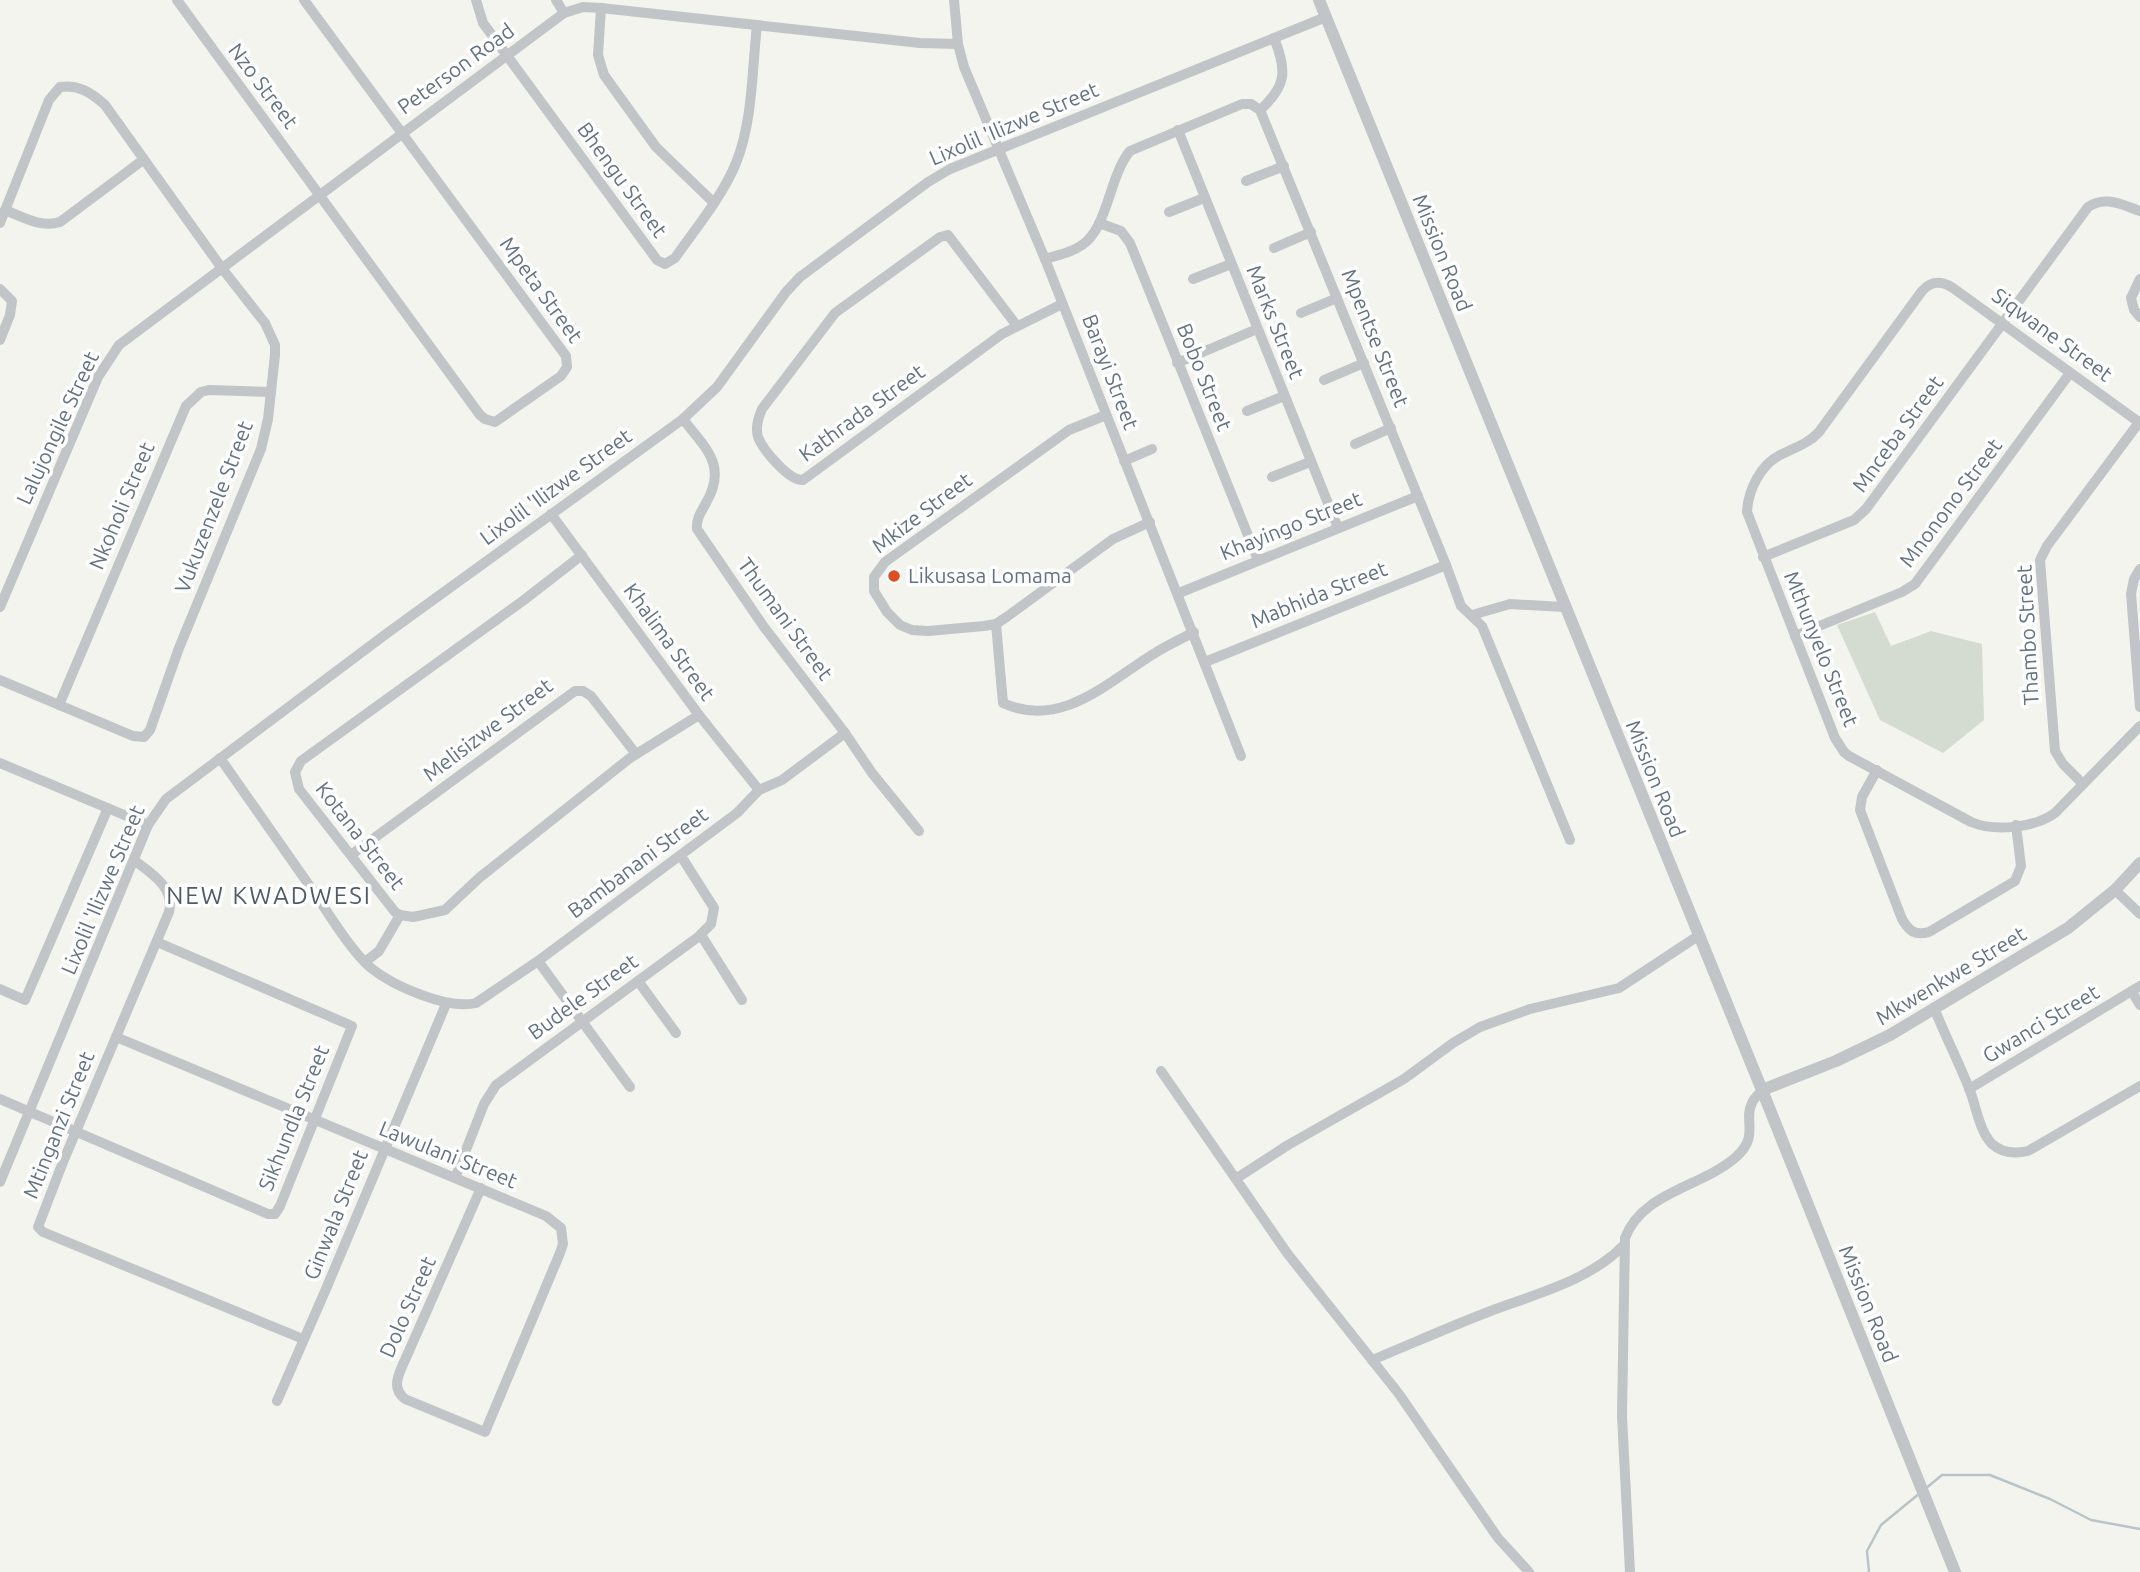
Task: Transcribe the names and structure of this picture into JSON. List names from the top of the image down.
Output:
{
  "streets": {
    "street": [
      "Peterson Road",
      "Nzo Street",
      "Lixolil 'Ilizwe Street",
      "Bhengu Street",
      "Mission Road",
      "Mpeta Street",
      "Marks Street",
      "Siqwane Street",
      "Mpentse Street",
      "Barayi Street",
      "Bobo Street",
      "Kathrada Street",
      "Lalujongile Street",
      "Mnceba Street",
      "Mnonono Street",
      "Nkoholi Street",
      "Vukuzenzele Street",
      "Mkize Street",
      "Khayingo Street",
      "Mabhida Street",
      "Thumani Street",
      "Thambo Street",
      "Khalima Street",
      "Mthunyelo Street",
      "Melisizwe Street",
      "Kotana Street",
      "Bambanani Street",
      "Mkwenkwe Street",
      "Budele Street",
      "Gwanci Street",
      "Sikhundla Street",
      "Mtinganzi Street",
      "Lawulani Street",
      "Ginwala Street",
      "Dolo Street"
    ]
  },
  "crossings": [
    ["Peterson Road", "Nzo Street"],
    ["Peterson Road", "Bhengu Street"],
    ["Peterson Road", "Mpeta Street"],
    ["Peterson Road", "Barayi Street"],
    ["Peterson Road", "Lalujongile Street"],
    ["Peterson Road", "Vukuzenzele Street"],
    ["Nzo Street", "Mpeta Street"],
    ["Lixolil 'Ilizwe Street", "Mission Road"],
    ["Lixolil 'Ilizwe Street", "Barayi Street"],
    ["Lixolil 'Ilizwe Street", "Thumani Street"],
    ["Lixolil 'Ilizwe Street", "Khalima Street"],
    ["Lixolil 'Ilizwe Street", "Sikhundla Street"],
    ["Lixolil 'Ilizwe Street", "Mtinganzi Street"],
    ["Mission Road", "Mkwenkwe Street"],
    ["Marks Street", "Khayingo Street"],
    ["Siqwane Street", "Mnceba Street"],
    ["Siqwane Street", "Mnonono Street"],
    ["Siqwane Street", "Thambo Street"],
    ["Siqwane Street", "Mthunyelo Street"],
    ["Mpentse Street", "Khayingo Street"],
    ["Mpentse Street", "Mabhida Street"],
    ["Barayi Street", "Kathrada Street"],
    ["Barayi Street", "Mkize Street"],
    ["Barayi Street", "Khayingo Street"],
    ["Barayi Street", "Mabhida Street"],
    ["Bobo Street", "Khayingo Street"],
    ["Lalujongile Street", "Vukuzenzele Street"],
    ["Mnceba Street", "Mthunyelo Street"],
    ["Mnonono Street", "Mthunyelo Street"],
    ["Nkoholi Street", "Vukuzenzele Street"],
    ["Thumani Street", "Bambanani Street"],
    ["Thambo Street", "Mthunyelo Street"],
    ["Khalima Street", "Kotana Street"],
    ["Khalima Street", "Bambanani Street"],
    ["Melisizwe Street", "Kotana Street"],
    ["Bambanani Street", "Ginwala Street"],
    ["Mkwenkwe Street", "Gwanci Street"],
    ["Budele Street", "Lawulani Street"],
    ["Sikhundla Street", "Mtinganzi Street"],
    ["Sikhundla Street", "Lawulani Street"],
    ["Mtinganzi Street", "Lawulani Street"],
    ["Mtinganzi Street", "Ginwala Street"],
    ["Lawulani Street", "Ginwala Street"],
    ["Lawulani Street", "Dolo Street"]
  ],
  "districts": ["NEW KWADWESI"],
  "places": ["Likusasa Lomama"]
}
